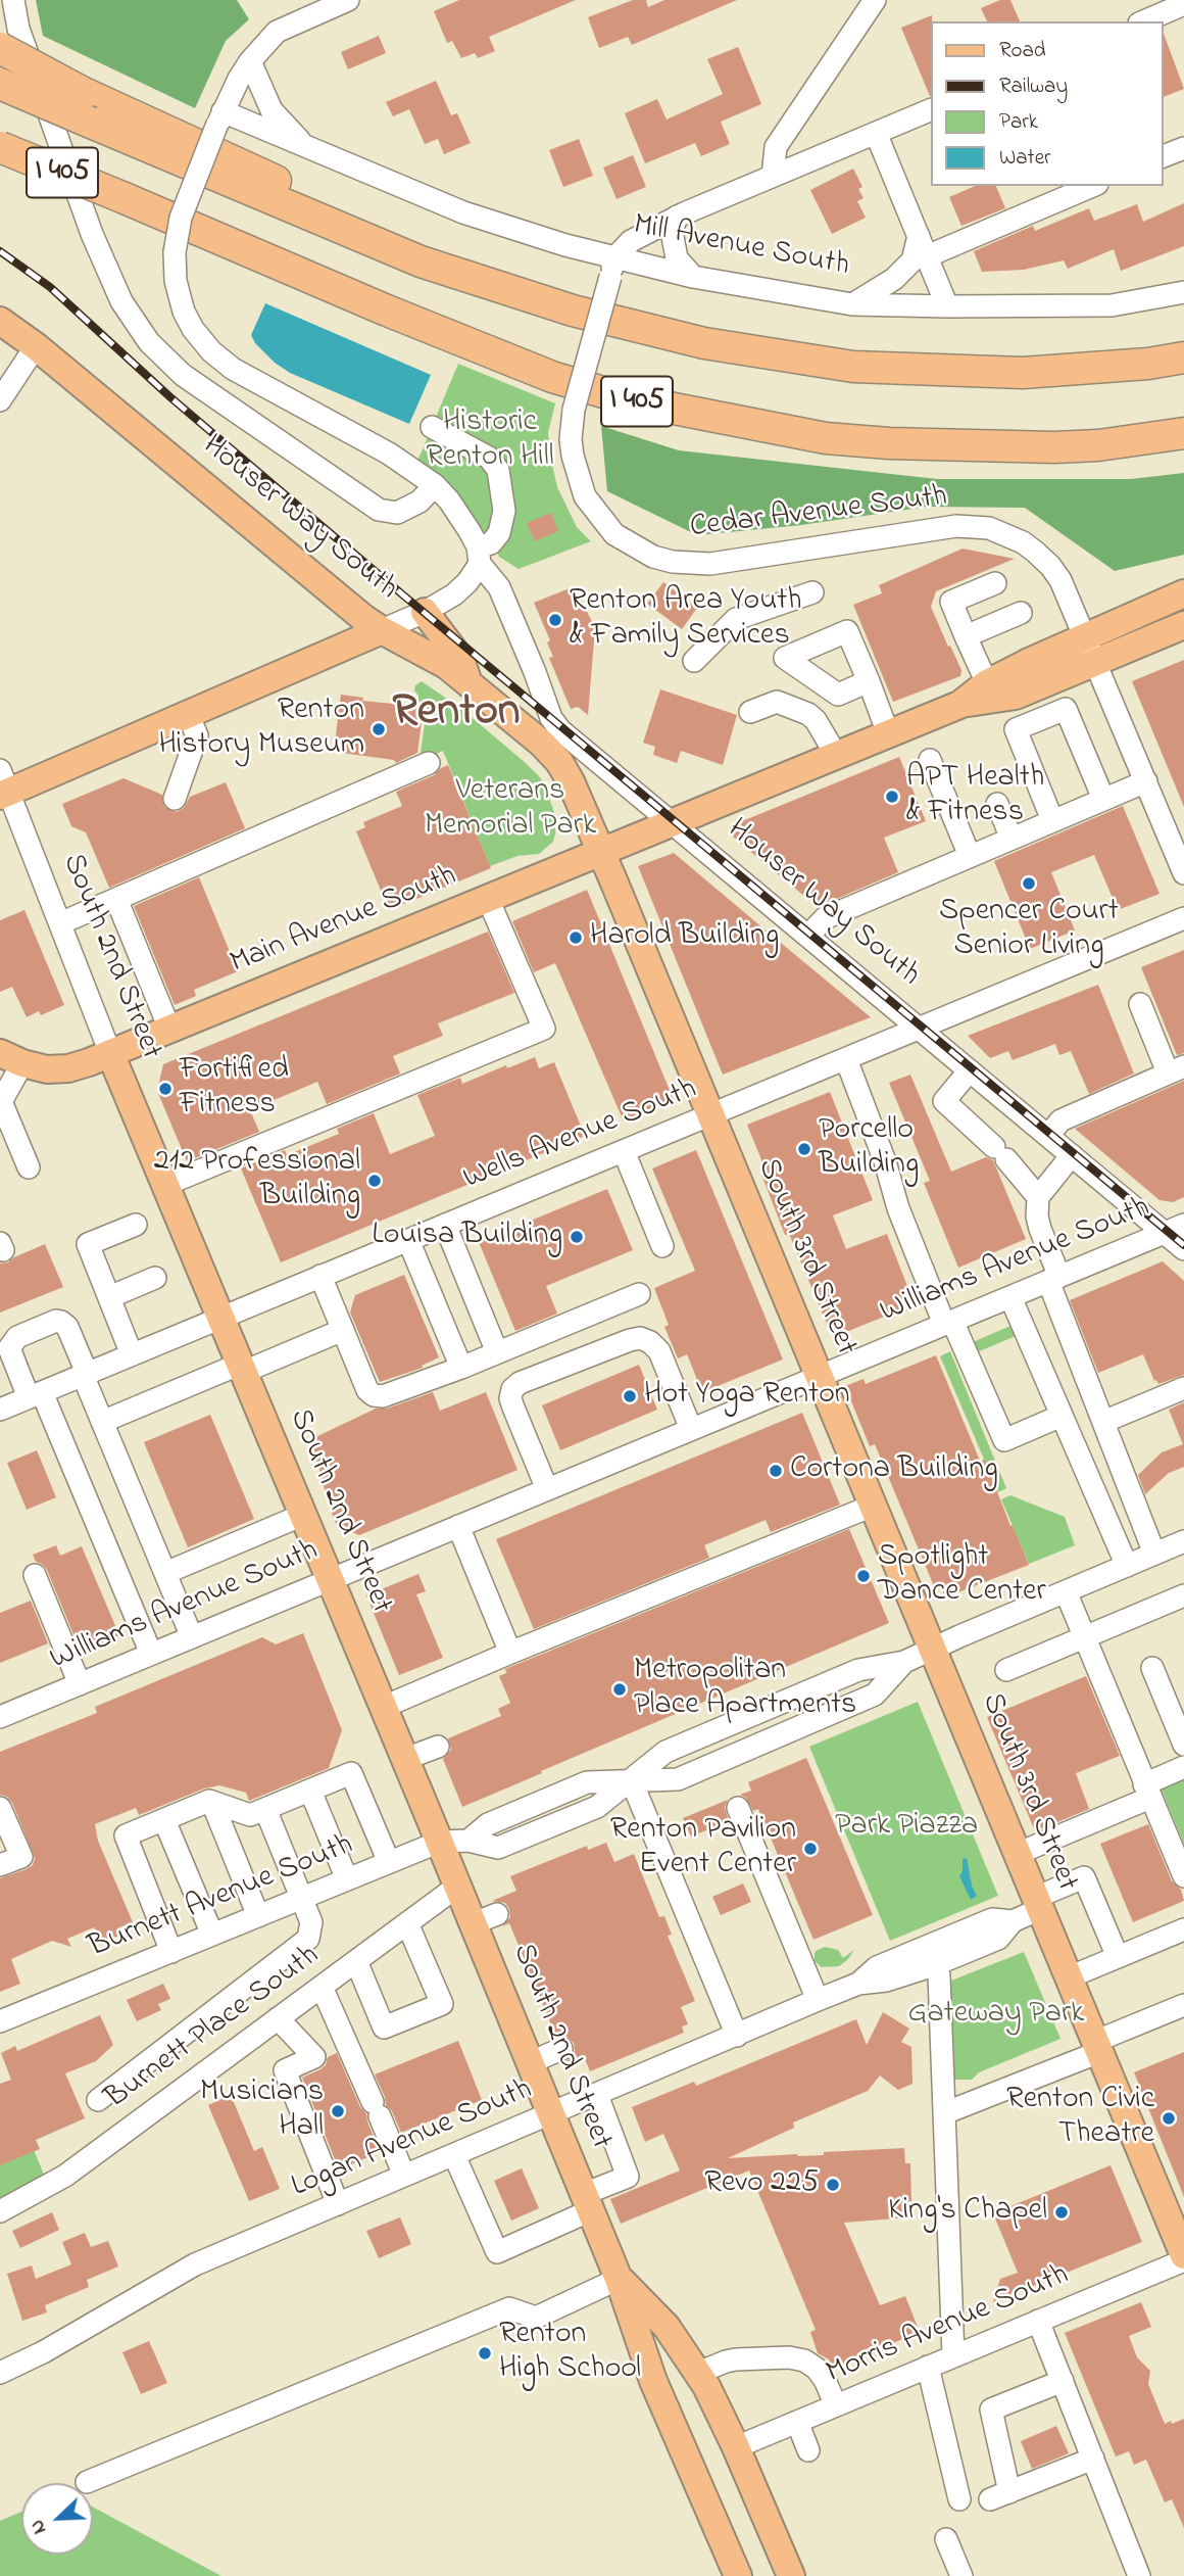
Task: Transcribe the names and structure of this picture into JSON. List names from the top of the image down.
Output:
{
  "streets": {
    "highway": ["I 405"],
    "main road": [
      "Houser Way South",
      "Main Avenue South",
      "South 2nd Street",
      "South 3rd Street"
    ],
    "street": [
      "Mill Avenue South",
      "Cedar Avenue South",
      "Wells Avenue South",
      "Williams Avenue South",
      "Burnett Avenue South",
      "Burnett Place South",
      "Logan Avenue South",
      "Morris Avenue South"
    ]
  },
  "crossings": [
    ["Mill Avenue South", "Cedar Avenue South"],
    ["Cedar Avenue South", "Main Avenue South"],
    ["Houser Way South", "Main Avenue South"],
    ["Houser Way South", "Wells Avenue South"],
    ["Houser Way South", "South 3rd Street"],
    ["Houser Way South", "Williams Avenue South"],
    ["Main Avenue South", "South 2nd Street"],
    ["Main Avenue South", "South 3rd Street"],
    ["South 2nd Street", "Wells Avenue South"],
    ["South 2nd Street", "Williams Avenue South"],
    ["South 2nd Street", "Burnett Avenue South"],
    ["South 2nd Street", "Burnett Place South"],
    ["South 2nd Street", "Logan Avenue South"],
    ["South 2nd Street", "Morris Avenue South"],
    ["Wells Avenue South", "South 3rd Street"],
    ["South 3rd Street", "Williams Avenue South"],
    ["South 3rd Street", "Burnett Avenue South"],
    ["South 3rd Street", "Logan Avenue South"],
    ["South 3rd Street", "Morris Avenue South"]
  ],
  "districts": ["Renton"],
  "parks": [
    "Historic Renton Hill",
    "Veterans Memorial Park",
    "Park Piazza",
    "Gateway Park"
  ],
  "places": [
    "Renton Area Youth & Family Services",
    "Renton History Museum",
    "APT Health & Fitness",
    "Spencer Court Senior Living",
    "Harold Building",
    "Fortified Fitness",
    "Porcello Building",
    "212 Professional Building",
    "Louisa Building",
    "Hot Yoga Renton",
    "Cortona Building",
    "Spotlight Dance Center",
    "Metropolitan Place Apartments",
    "Renton Pavilion Event Center",
    "Musicians Hall",
    "Renton Civic Theatre",
    "Revo 225",
    "King's Chapel",
    "Renton High School"
  ],
  "legend": [
    "Road",
    "Railway",
    "Park",
    "Water"
  ],
  "north": "bottom left"
}
